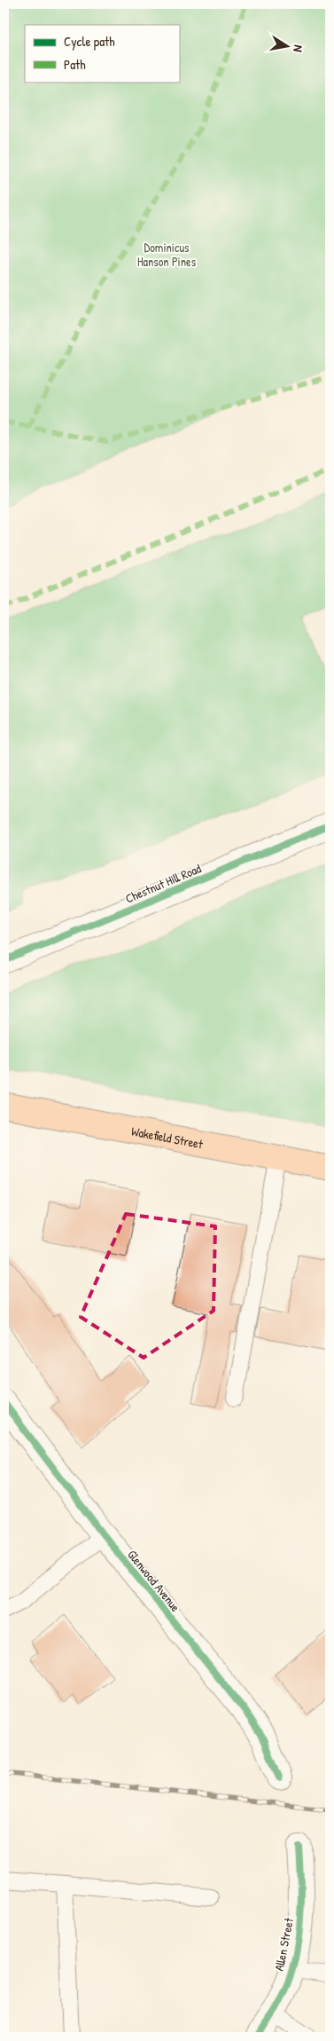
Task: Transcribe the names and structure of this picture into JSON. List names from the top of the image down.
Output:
{
  "streets": {
    "main road": ["Wakefield Street"],
    "street": ["Chestnut Hill Road", "Glenwood Avenue", "Allen Street"]
  },
  "parks": ["Dominicus Hanson Pines"],
  "legend": ["Cycle path", "Path"],
  "north": "right"
}
